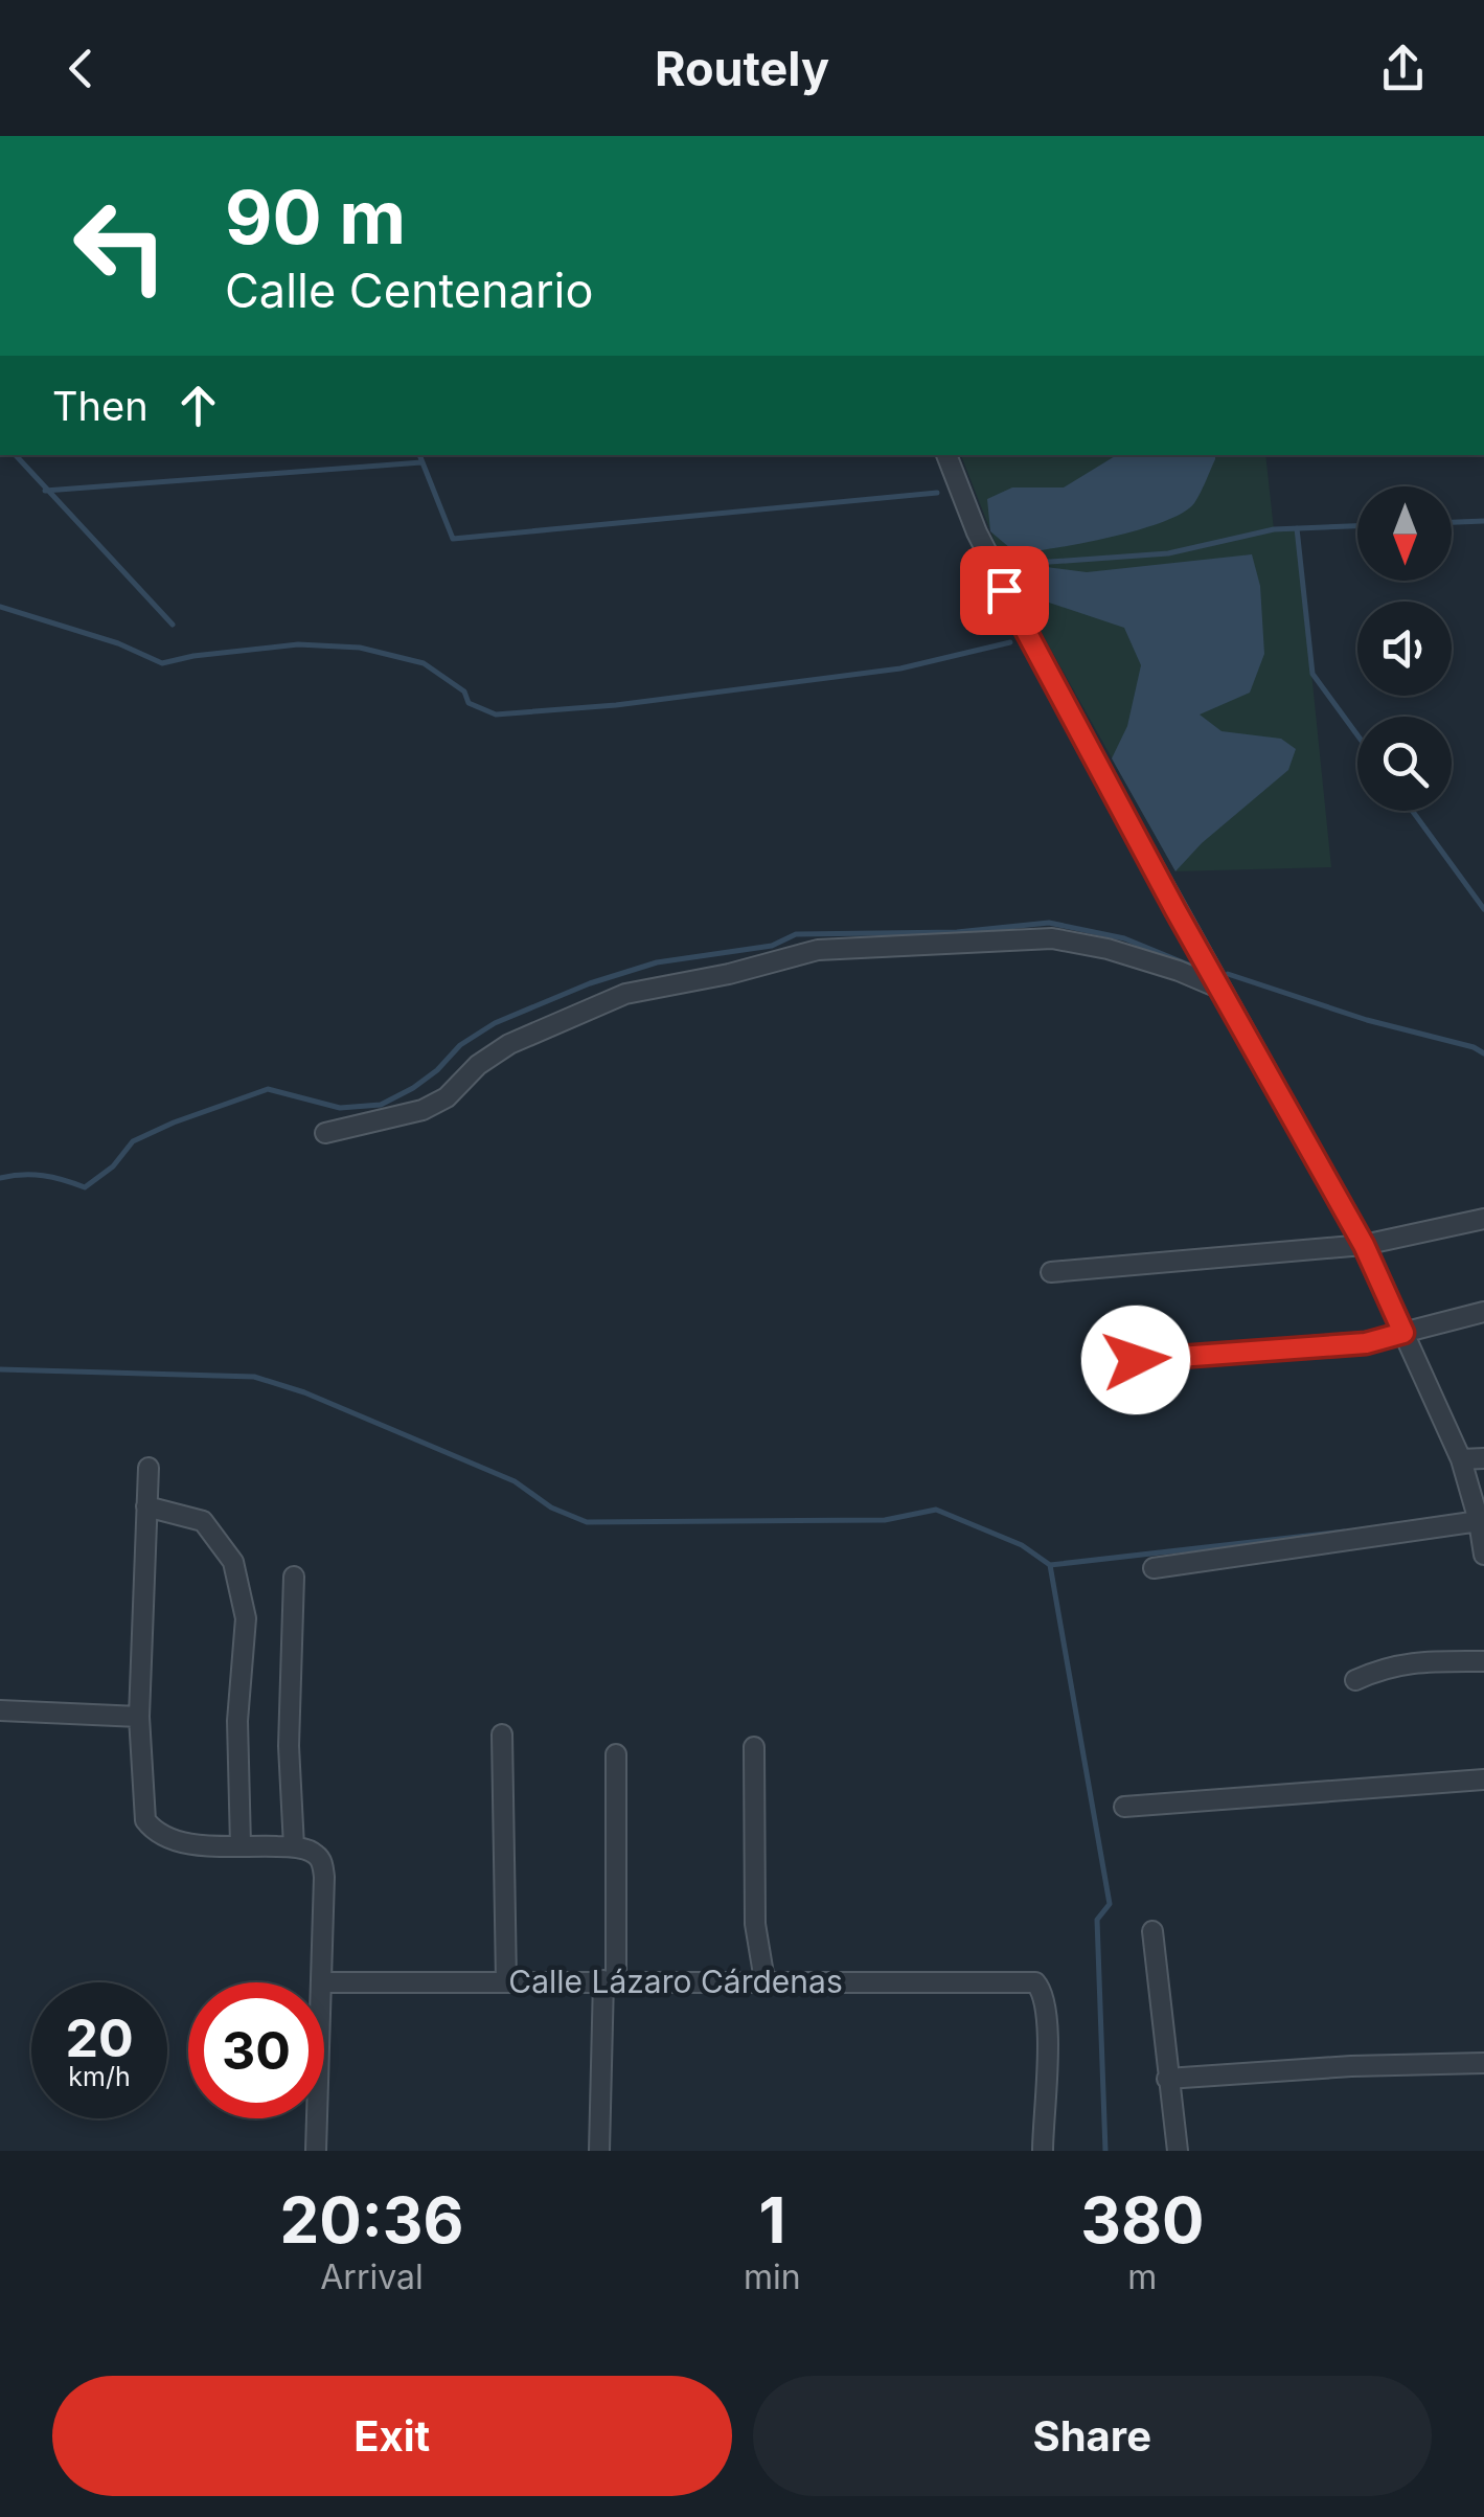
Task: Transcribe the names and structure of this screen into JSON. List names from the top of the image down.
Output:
{
  "streets": {
    "street": ["Calle Lázaro Cárdenas"]
  },
  "north": "bottom",
  "page": {
    "header": "Routely",
    "turn": ["90 m", "Calle Centenario"],
    "then": "Then",
    "speed": "20 km/h",
    "limit": "30",
    "eta": [
      "20:36",
      "Arrival",
      "1",
      "min",
      "380",
      "m"
    ],
    "buttons": ["Exit", "Share"]
  }
}
